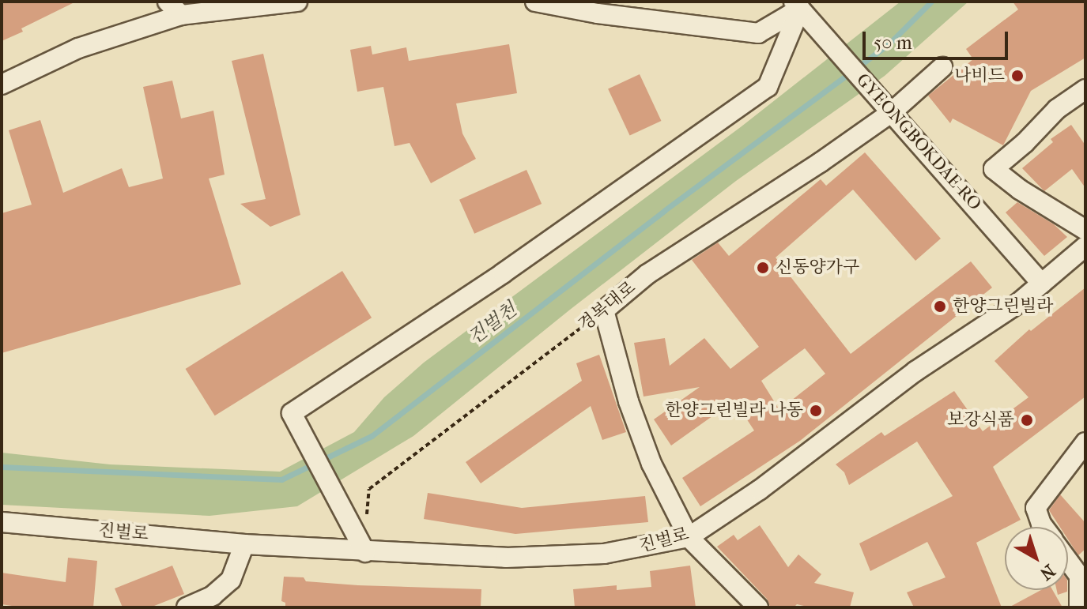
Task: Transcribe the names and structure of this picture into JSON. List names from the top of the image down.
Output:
{
  "streets": {
    "street": ["GYEONGBOKDAE-RO", "경복대로", "진벌로"]
  },
  "crossings": [
    ["GYEONGBOKDAE-RO", "경복대로"],
    ["GYEONGBOKDAE-RO", "진벌로"]
  ],
  "water": ["진벌천"],
  "places": [
    "나비드",
    "신동양가구",
    "한양그린빌라",
    "한양그린빌라 나동",
    "보강식품"
  ],
  "scale_bar": "50 m",
  "north": "bottom right"
}
